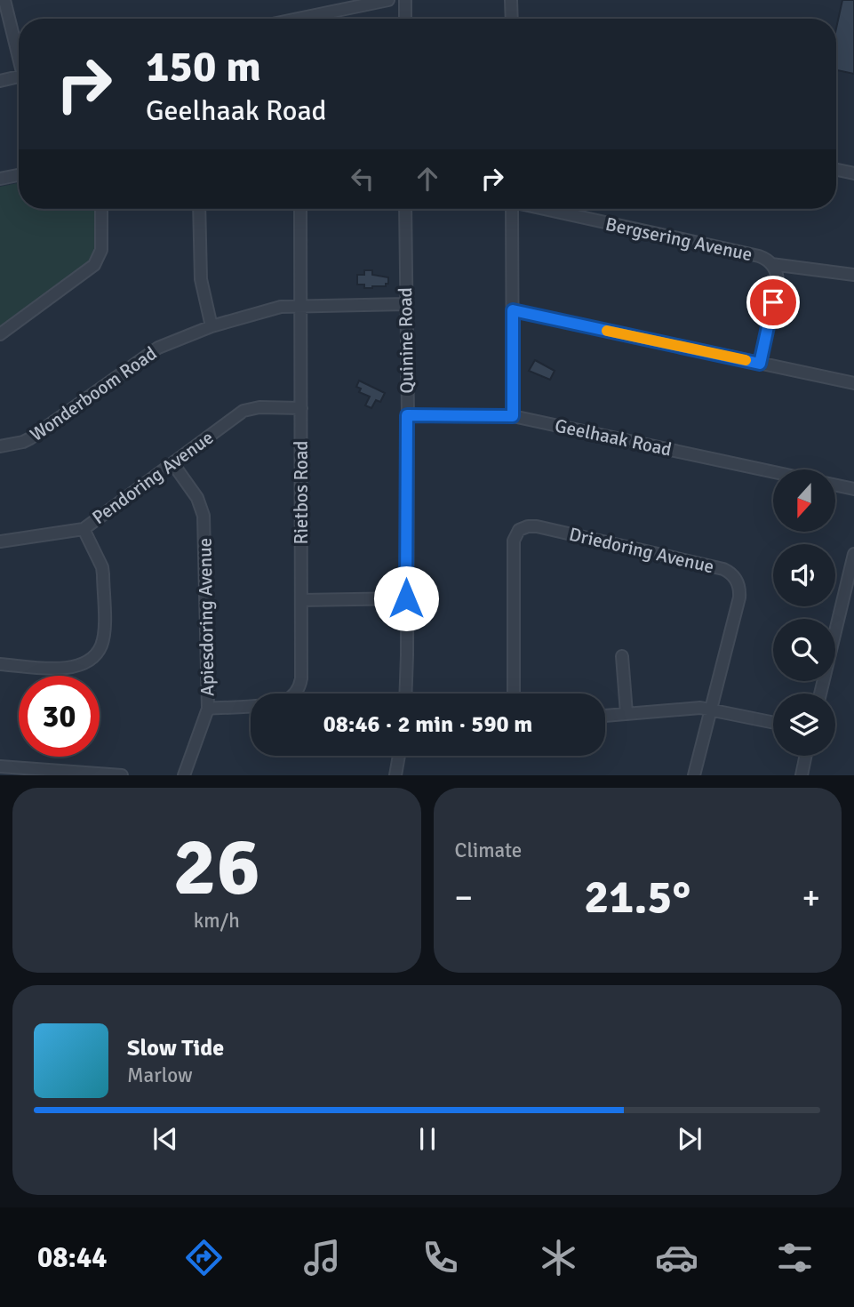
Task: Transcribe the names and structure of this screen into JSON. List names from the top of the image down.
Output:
{
  "streets": {
    "street": [
      "Bergsering Avenue",
      "Quinine Road",
      "Wonderboom Road",
      "Geelhaak Road",
      "Pendoring Avenue",
      "Rietbos Road",
      "Driedoring Avenue",
      "Apiesdoring Avenue"
    ]
  },
  "crossings": [
    ["Quinine Road", "Wonderboom Road"],
    ["Quinine Road", "Geelhaak Road"],
    ["Wonderboom Road", "Rietbos Road"],
    ["Pendoring Avenue", "Rietbos Road"],
    ["Pendoring Avenue", "Apiesdoring Avenue"],
    ["Rietbos Road", "Apiesdoring Avenue"]
  ],
  "north": "bottom",
  "page": {
    "turn": ["150 m", "Geelhaak Road"],
    "limit": "30",
    "trip": "08:46 · 2 min · 590 m",
    "tile": [
      ["26", "km/h"],
      "Climate"
    ],
    "heat": ["−", "21.5°", "+"],
    "song": ["Slow Tide", "Marlow"],
    "tabs": "08:44"
  }
}
